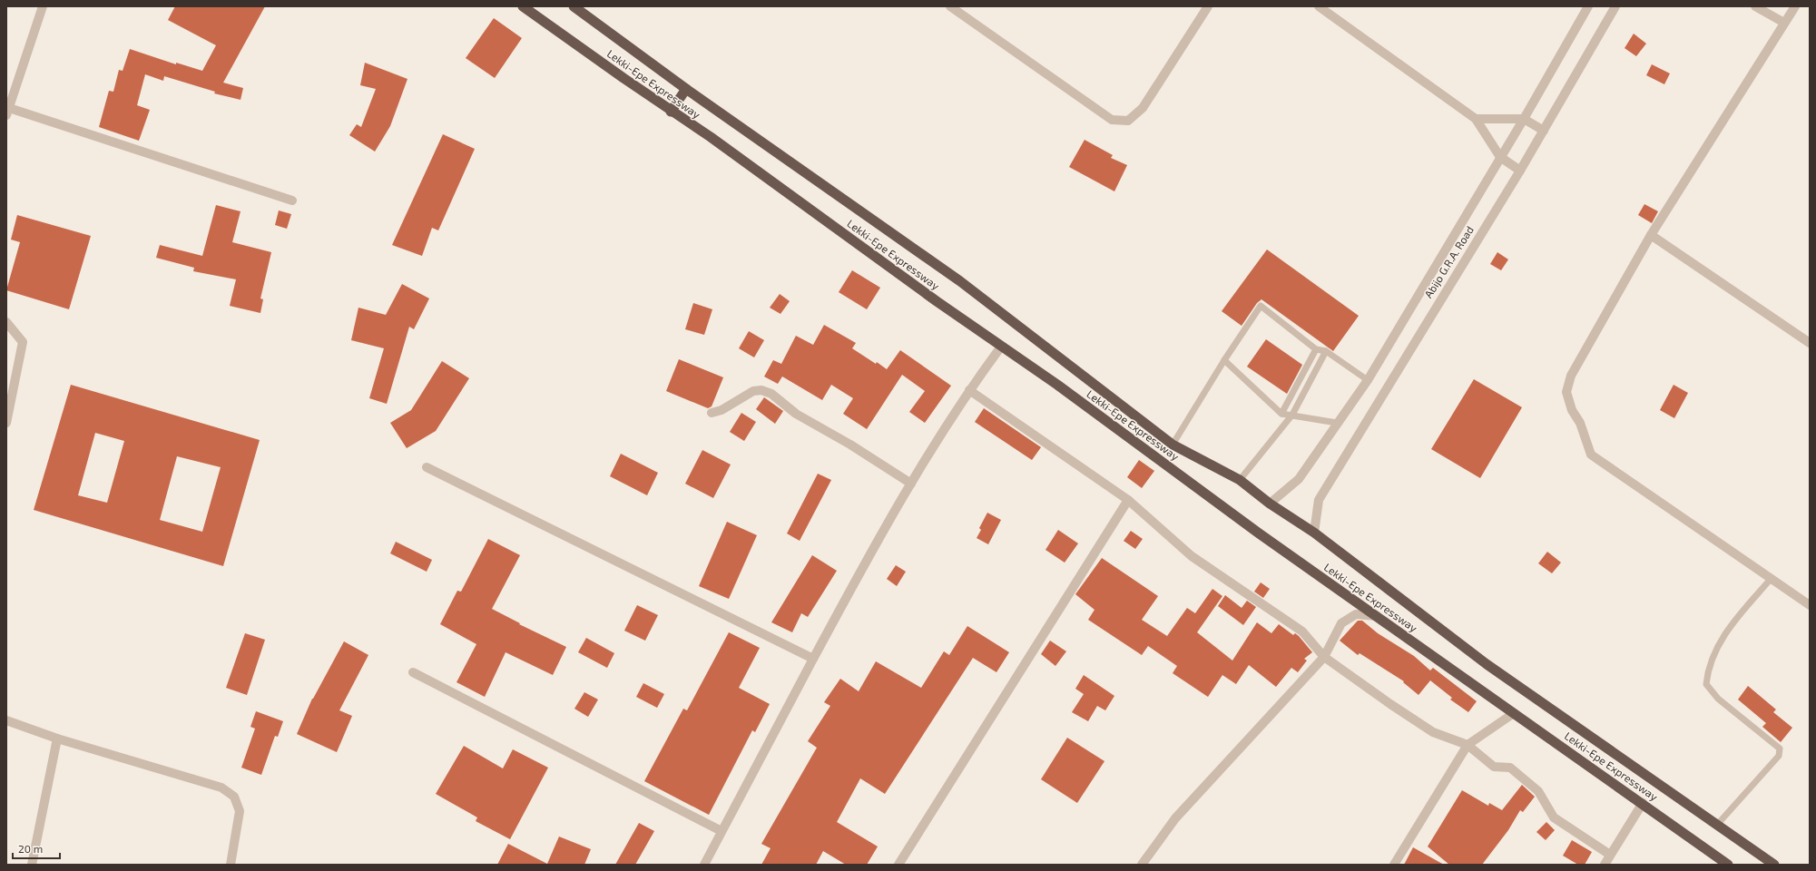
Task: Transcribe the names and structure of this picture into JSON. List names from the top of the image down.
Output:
{
  "streets": {
    "highway": ["Lekki-Epe Expressway"],
    "street": ["Abijo G.R.A. Road"]
  },
  "crossings": [
    ["Lekki-Epe Expressway", "Abijo G.R.A. Road"]
  ],
  "scale_bar": "20 m"
}
